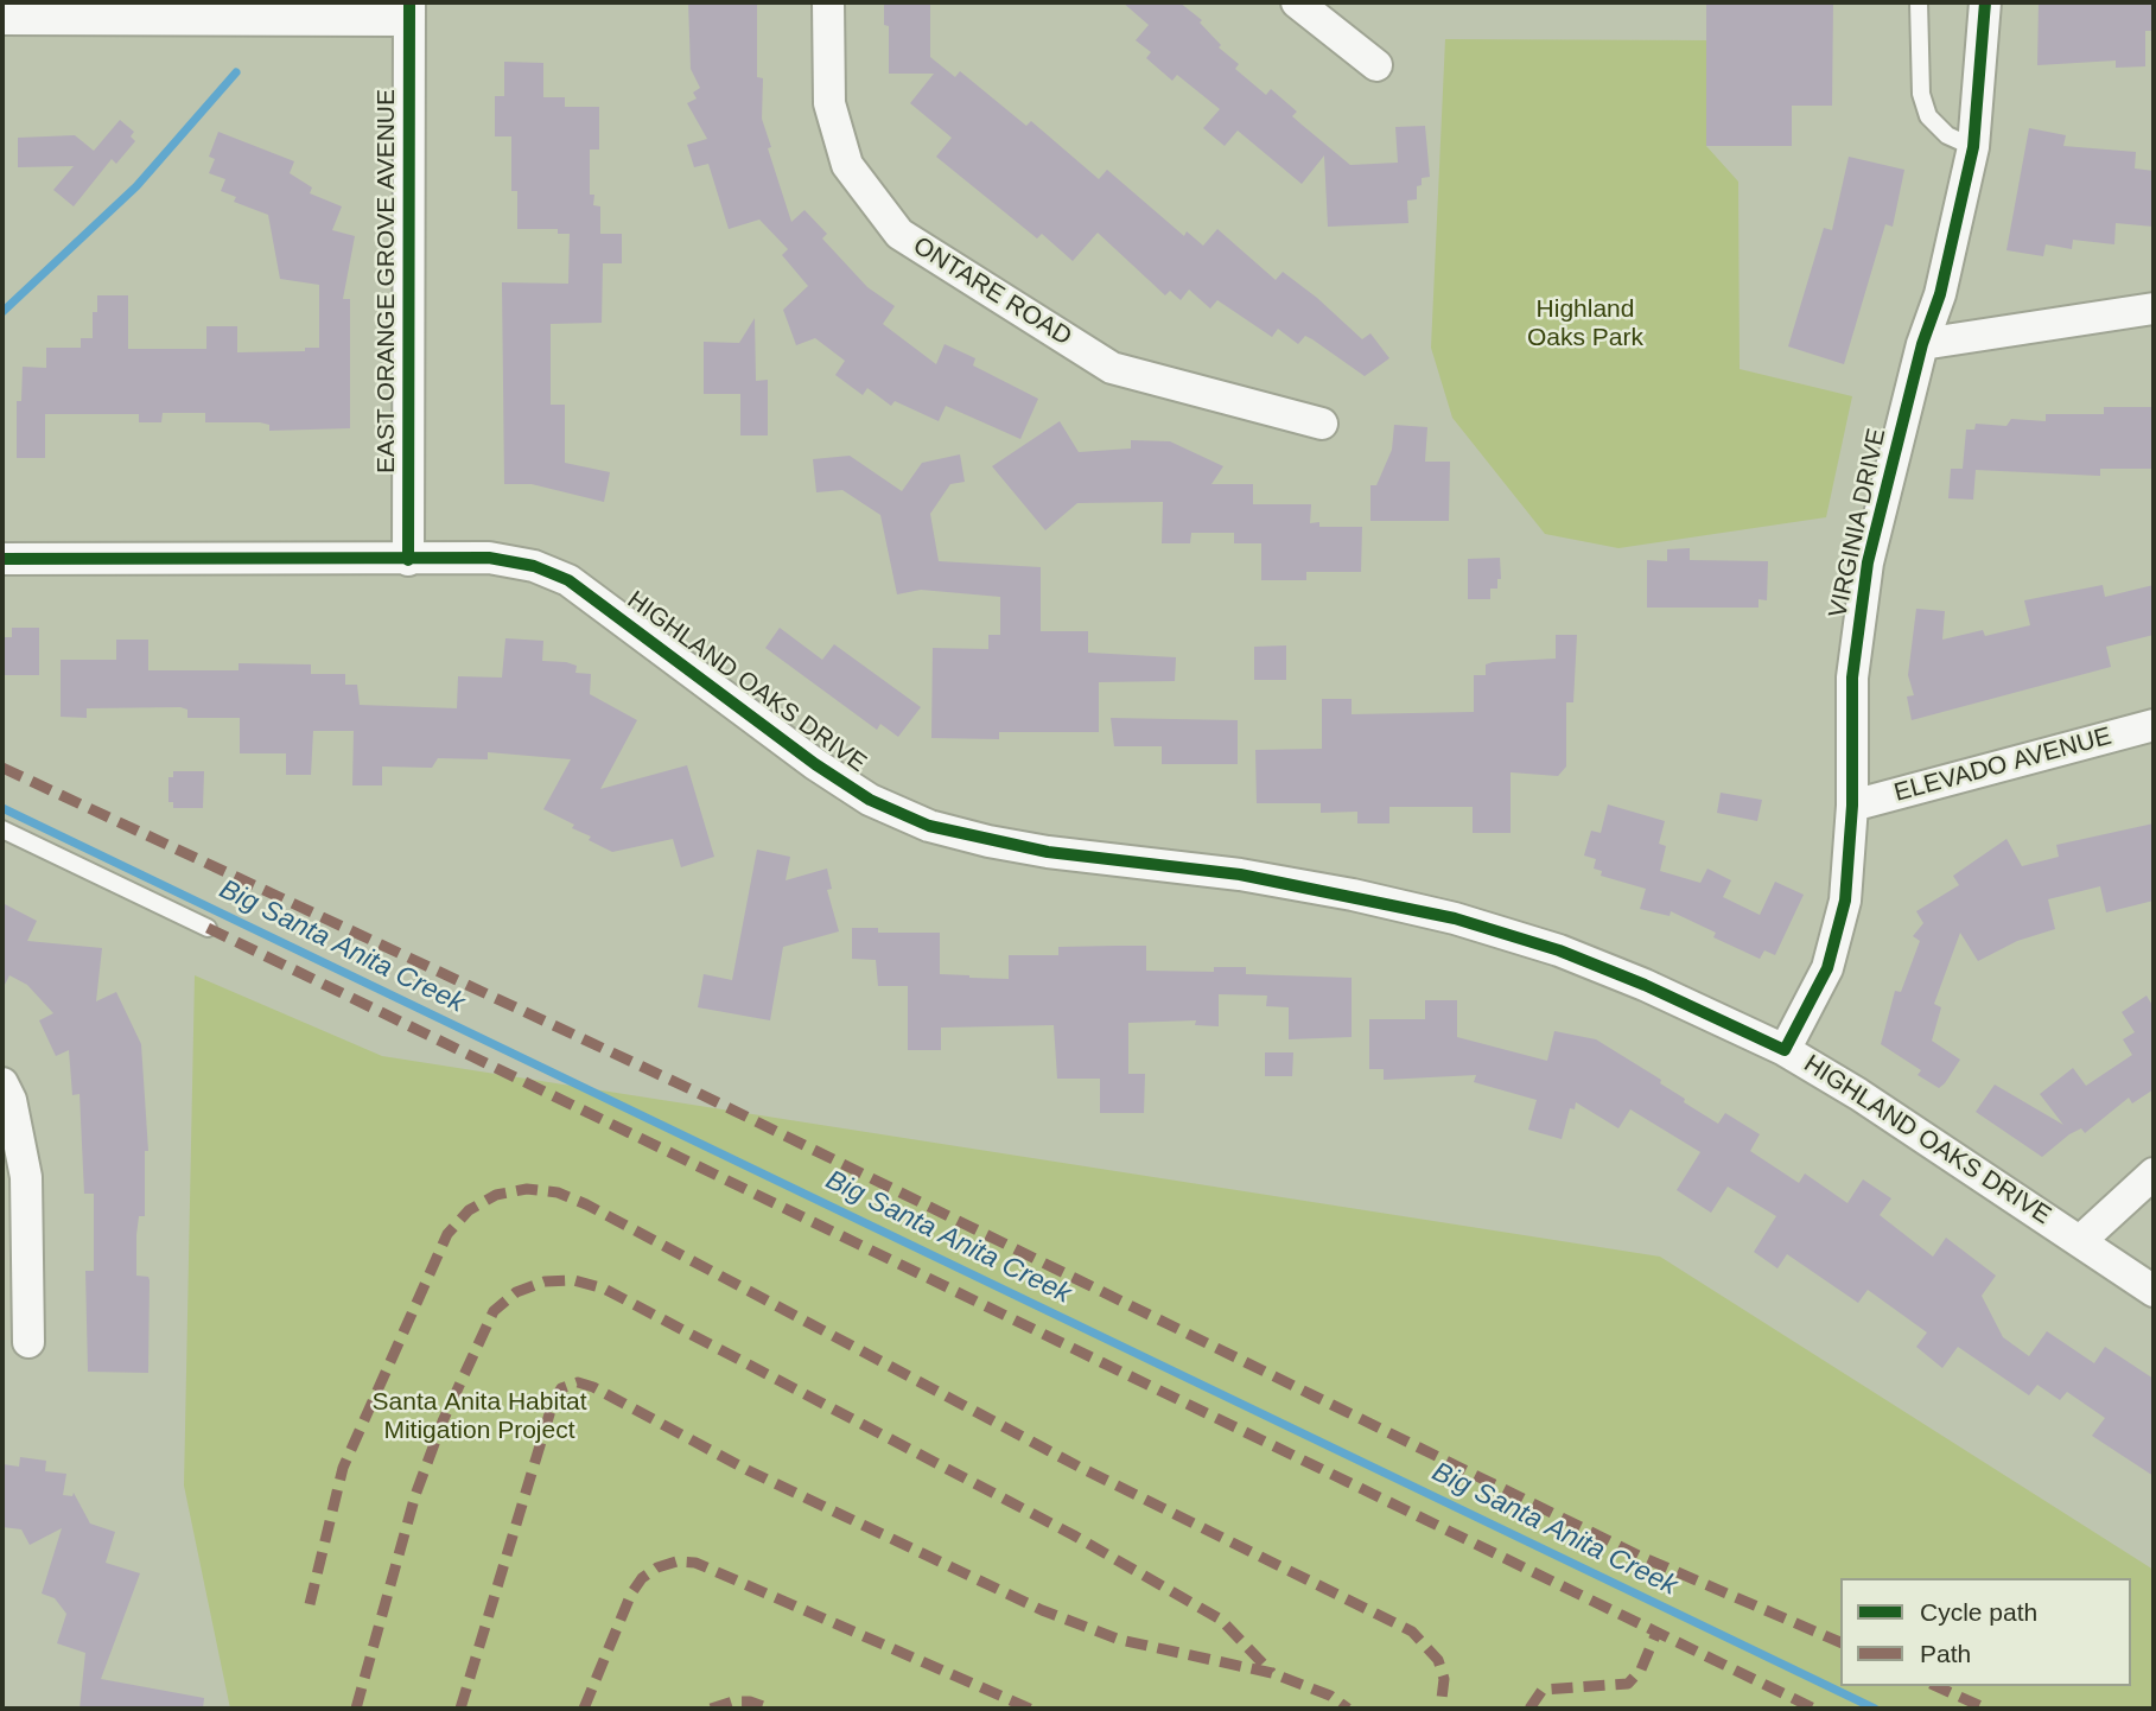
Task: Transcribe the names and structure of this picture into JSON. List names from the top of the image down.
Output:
{
  "streets": {
    "street": [
      "EAST ORANGE GROVE AVENUE",
      "ONTARE ROAD",
      "VIRGINIA DRIVE",
      "HIGHLAND OAKS DRIVE",
      "ELEVADO AVENUE"
    ]
  },
  "crossings": [
    ["EAST ORANGE GROVE AVENUE", "HIGHLAND OAKS DRIVE"],
    ["VIRGINIA DRIVE", "HIGHLAND OAKS DRIVE"],
    ["VIRGINIA DRIVE", "ELEVADO AVENUE"]
  ],
  "water": ["Big Santa Anita Creek"],
  "parks": ["Highland Oaks Park", "Santa Anita Habitat Mitigation Project"],
  "legend": ["Cycle path", "Path"]
}
